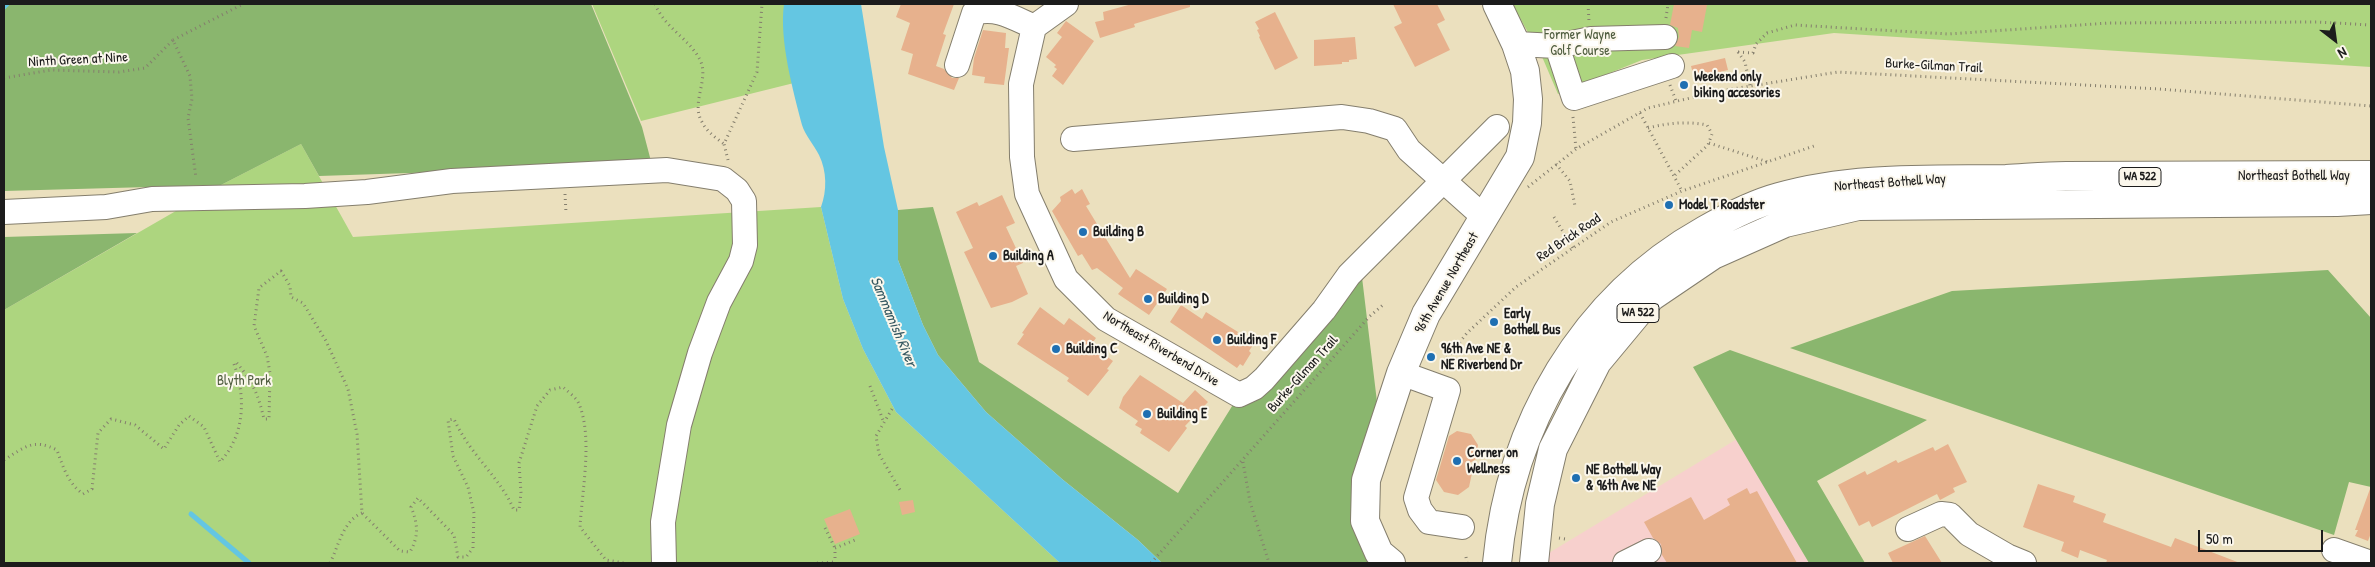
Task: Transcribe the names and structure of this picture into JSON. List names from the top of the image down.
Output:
{
  "streets": {
    "main road": ["Northeast Bothell Way", "WA 522", "96th Avenue Northeast"],
    "street": ["Northeast Riverbend Drive"],
    "path": ["Ninth Green at Nine", "Burke-Gilman Trail", "Red Brick Road"]
  },
  "water": ["Sammamish River"],
  "parks": ["Former Wayne Golf Course", "Blyth Park"],
  "places": [
    "Weekend only biking accesories",
    "Model T Roadster",
    "Building B",
    "Building A",
    "Building D",
    "Early Bothell Bus",
    "Building F",
    "Building C",
    "96th Ave NE & NE Riverbend Dr",
    "Building E",
    "Corner on Wellness",
    "NE Bothell Way & 96th Ave NE"
  ],
  "scale_bar": "50 m",
  "north": "bottom right"
}
